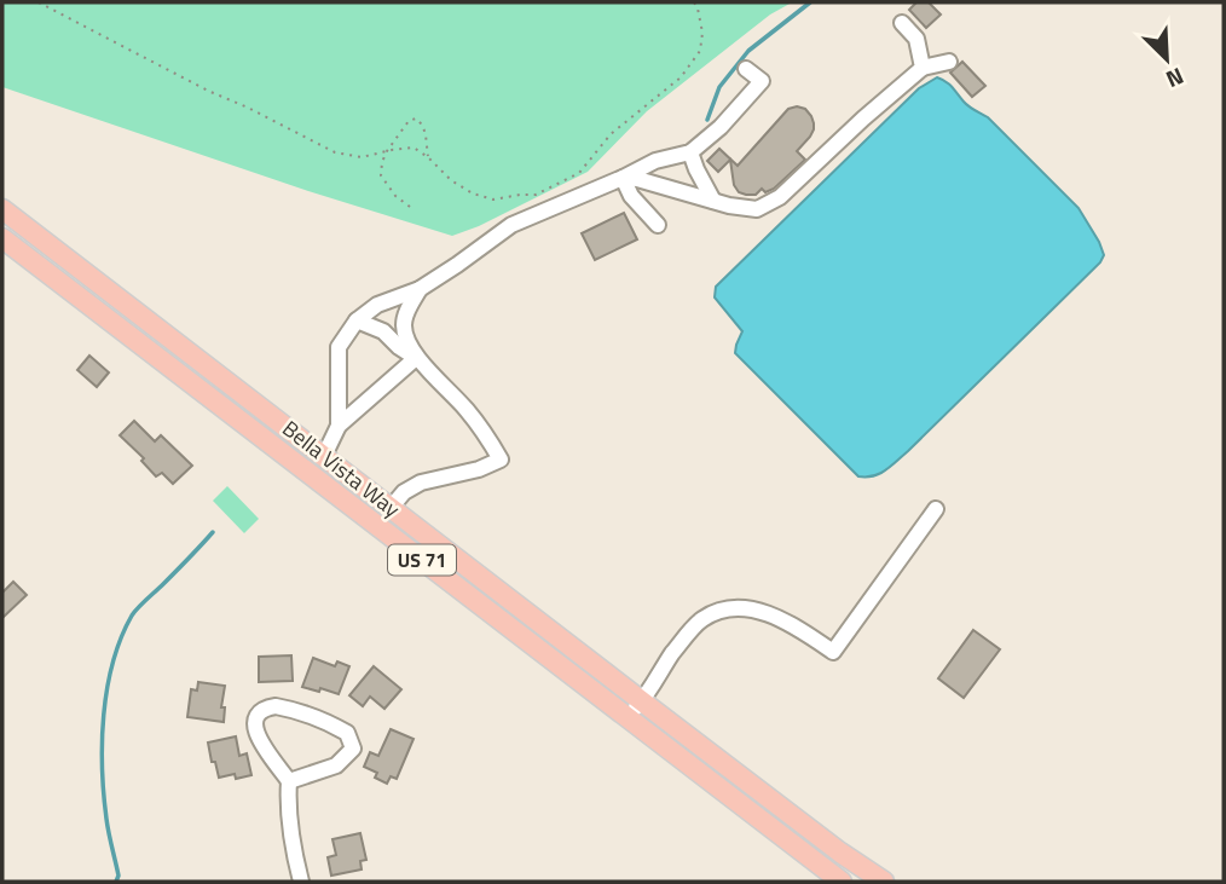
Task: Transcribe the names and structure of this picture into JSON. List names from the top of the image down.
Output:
{
  "streets": {
    "main road": ["Bella Vista Way", "US 71"]
  },
  "north": "bottom right"
}
